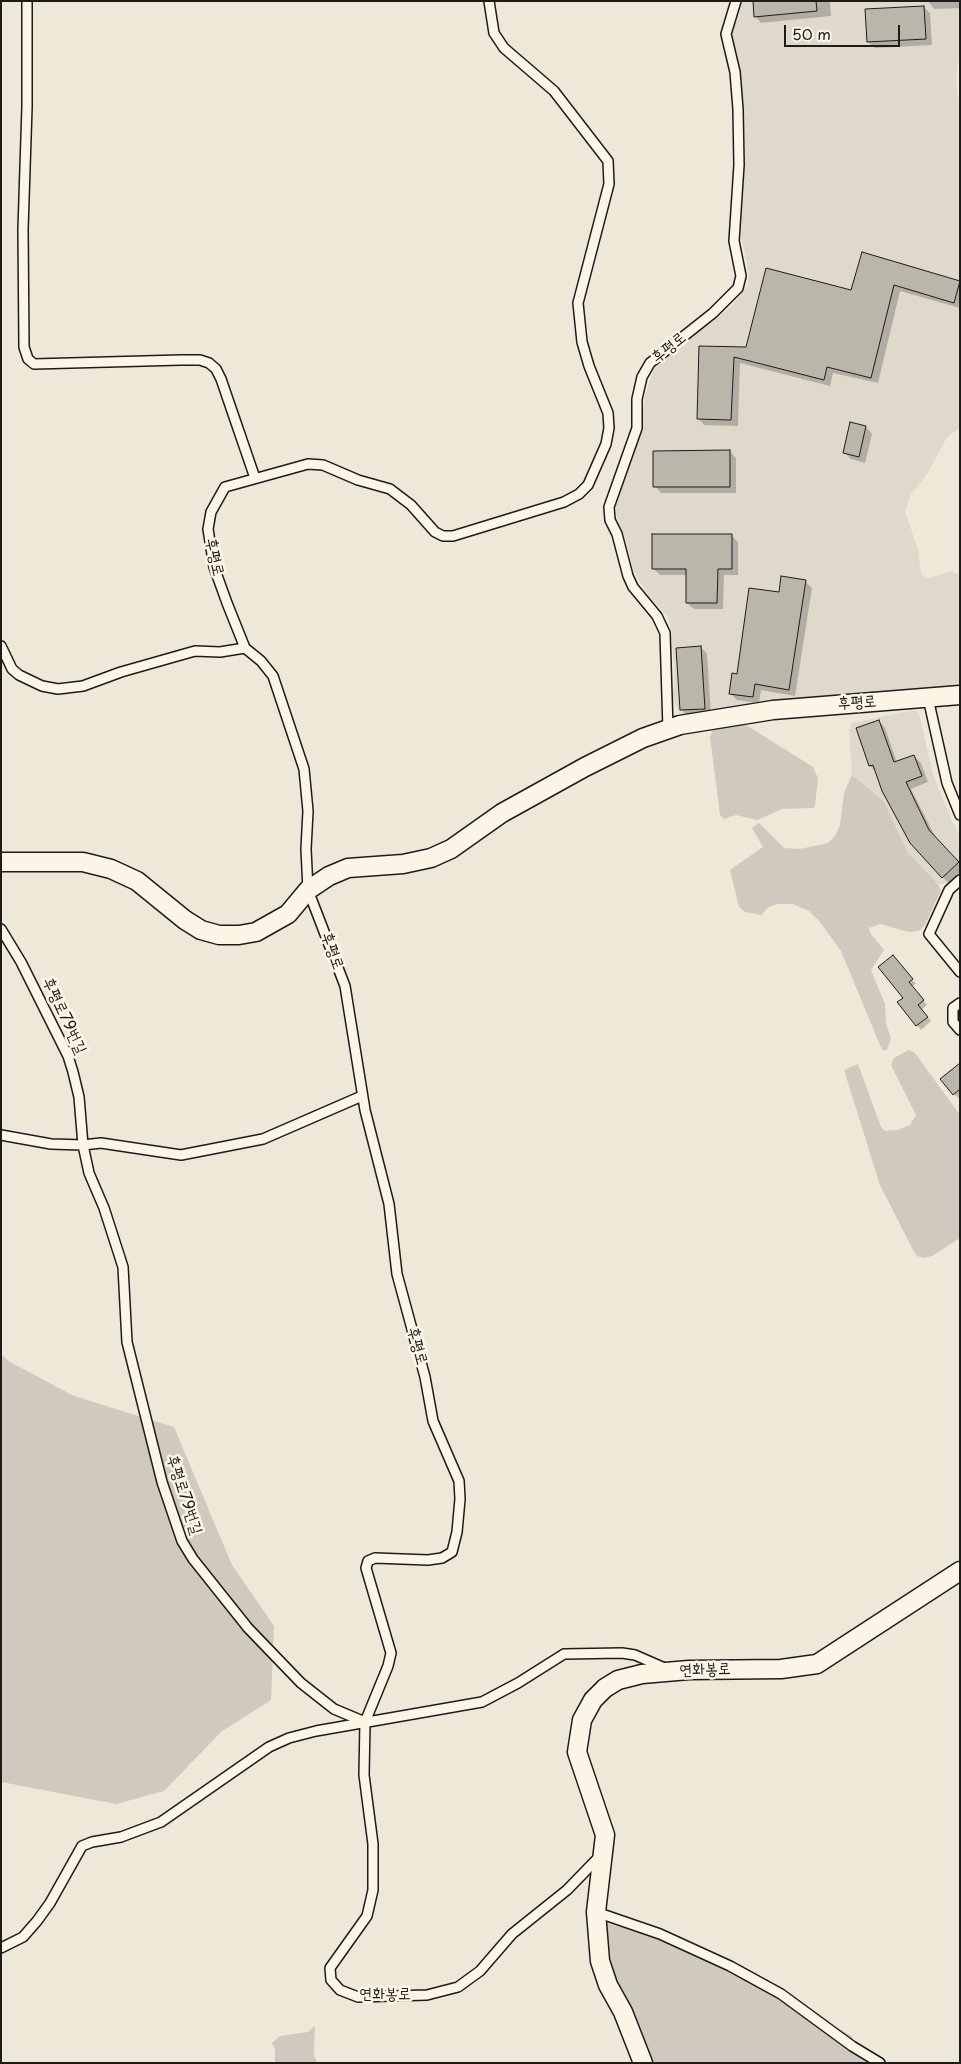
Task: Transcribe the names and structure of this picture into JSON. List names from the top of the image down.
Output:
{
  "streets": {
    "street": ["후평로", "연화봉로"],
    "lane": ["후평로79번길"]
  },
  "crossings": [
    ["후평로", "후평로79번길"],
    ["후평로", "연화봉로"],
    ["후평로79번길", "연화봉로"]
  ],
  "scale_bar": "50 m"
}
